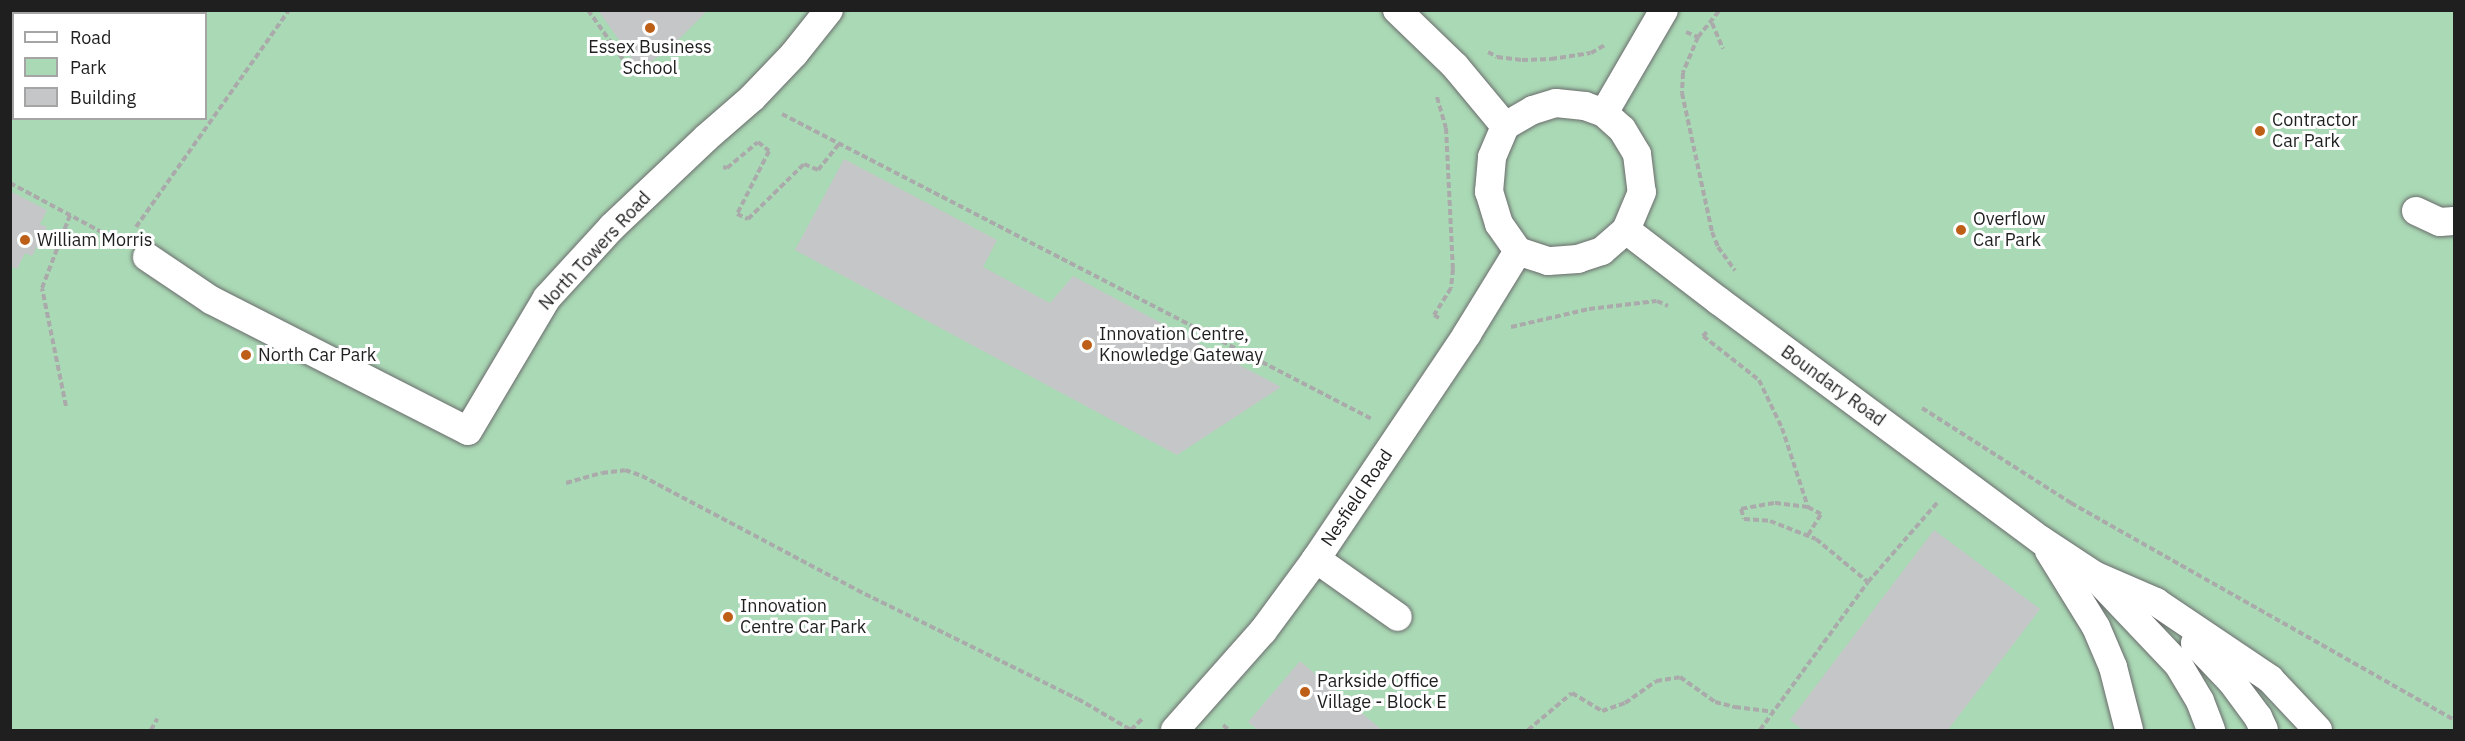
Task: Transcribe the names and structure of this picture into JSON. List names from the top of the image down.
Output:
{
  "streets": {
    "street": ["North Towers Road", "Boundary Road", "Nesfield Road"]
  },
  "crossings": [
    ["Boundary Road", "Nesfield Road"]
  ],
  "places": [
    "Essex Business School",
    "Contractor Car Park",
    "Overflow Car Park",
    "William Morris",
    "Innovation Centre, Knowledge Gateway",
    "North Car Park",
    "Innovation Centre Car Park",
    "Parkside Office Village - Block E"
  ],
  "legend": ["Road", "Park", "Building"]
}
